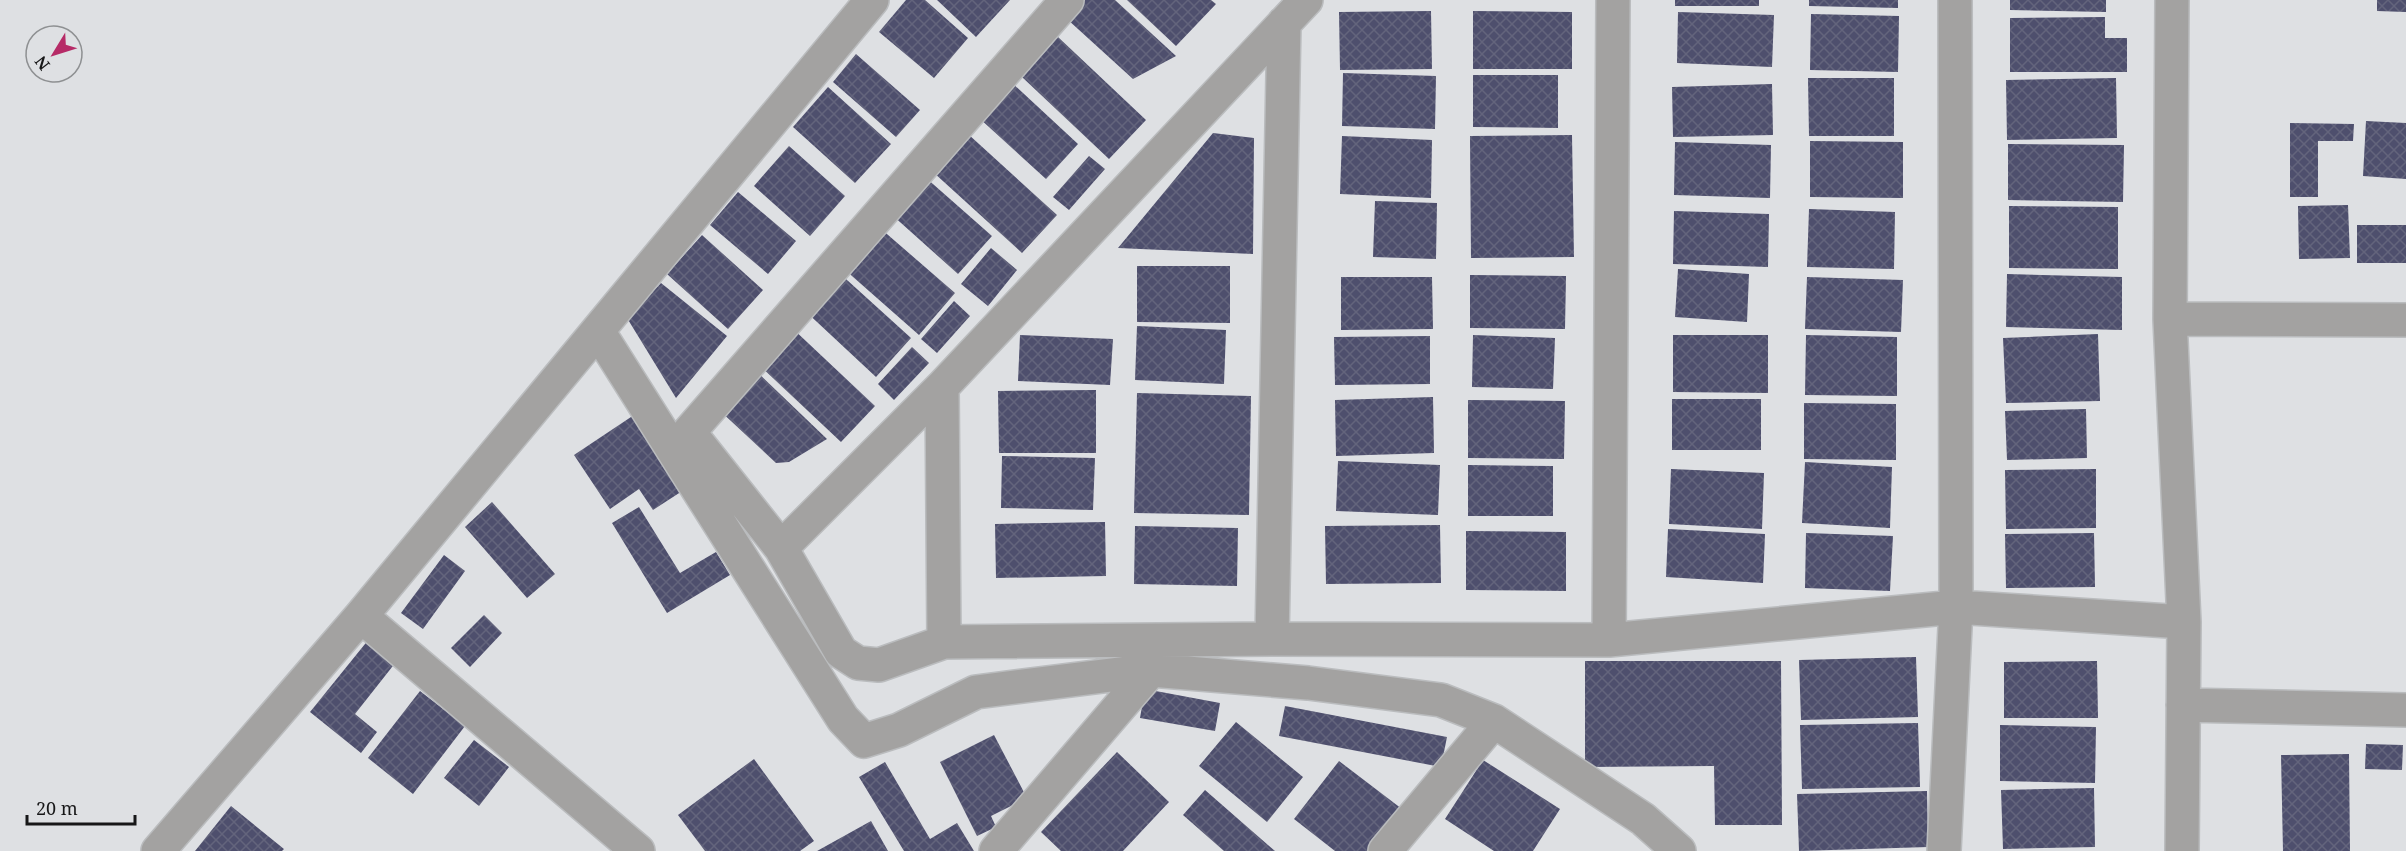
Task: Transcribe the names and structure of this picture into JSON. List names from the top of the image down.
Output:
{
  "scale_bar": "20 m",
  "north": "bottom left"
}
